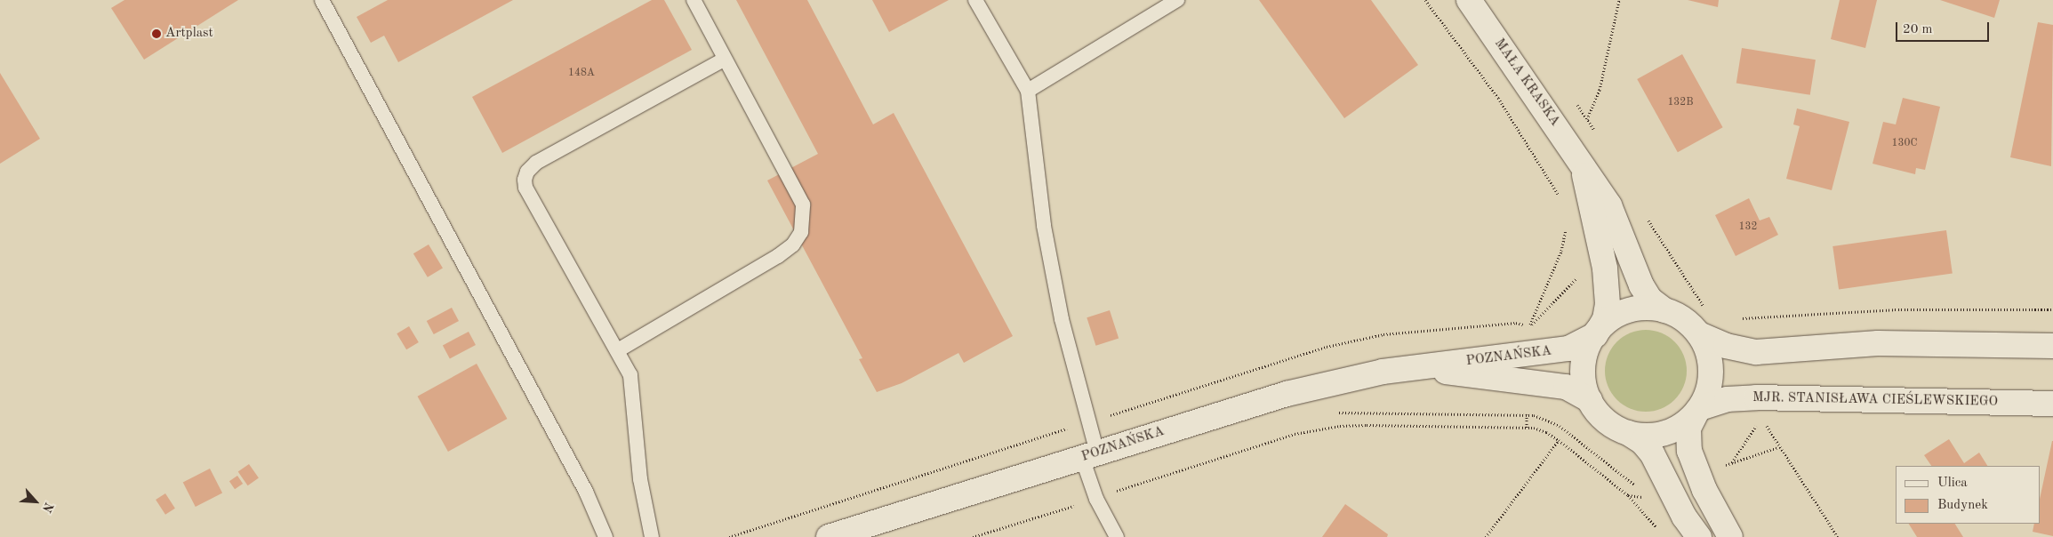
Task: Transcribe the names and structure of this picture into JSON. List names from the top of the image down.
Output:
{
  "streets": {
    "main road": ["MAŁA KRASKA", "POZNAŃSKA", "MJR. STANISŁAWA CIEŚLEWSKIEGO"]
  },
  "crossings": [
    ["MAŁA KRASKA", "POZNAŃSKA"],
    ["MAŁA KRASKA", "MJR. STANISŁAWA CIEŚLEWSKIEGO"],
    ["POZNAŃSKA", "MJR. STANISŁAWA CIEŚLEWSKIEGO"]
  ],
  "places": ["Artplast"],
  "house_numbers": [
    "148A",
    "132B",
    "130C",
    "132"
  ],
  "legend": ["Ulica", "Budynek"],
  "scale_bar": "20 m",
  "north": "bottom right"
}
